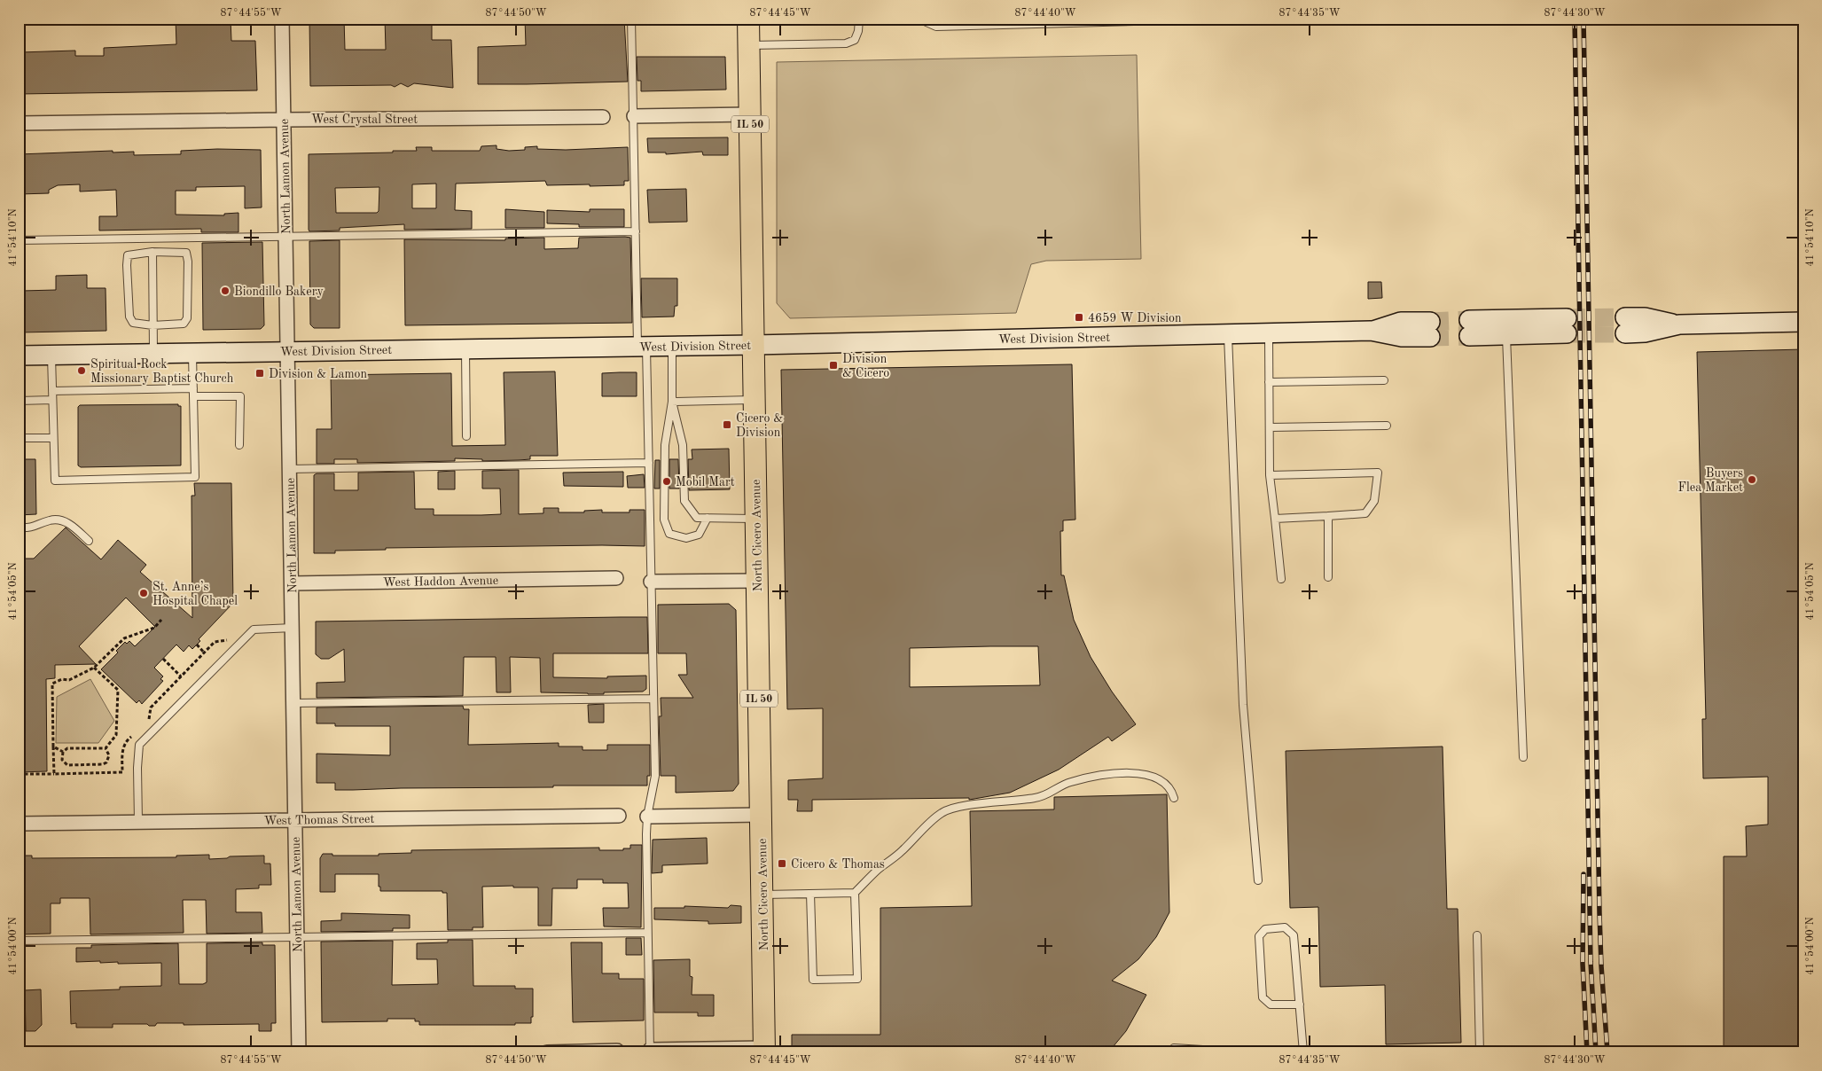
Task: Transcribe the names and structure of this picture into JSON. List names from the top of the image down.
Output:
{
  "streets": {
    "main road": ["IL 50", "West Division Street", "North Cicero Avenue"],
    "street": [
      "West Crystal Street",
      "North Lamon Avenue",
      "West Haddon Avenue",
      "West Thomas Street"
    ]
  },
  "crossings": [
    ["West Crystal Street", "North Lamon Avenue"],
    ["North Lamon Avenue", "West Division Street"],
    ["North Lamon Avenue", "West Haddon Avenue"],
    ["North Lamon Avenue", "West Thomas Street"],
    ["West Division Street", "North Cicero Avenue"]
  ],
  "places": {
    "other": [
      "Biondillo Bakery",
      "Spiritual Rock Missionary Baptist Church",
      "Buyers Flea Market",
      "Mobil Mart",
      "St. Anne’s Hospital Chapel"
    ],
    "transit": [
      "4659 W Division",
      "Division & Cicero",
      "Division & Lamon",
      "Cicero & Division",
      "Cicero & Thomas"
    ]
  },
  "coordinates": [
    "87°44'55\"W",
    "87°44'50\"W",
    "87°44'45\"W",
    "87°44'40\"W",
    "87°44'35\"W",
    "87°44'30\"W",
    "41°54'10\"N",
    "41°54'05\"N",
    "41°54'00\"N"
  ]
}
